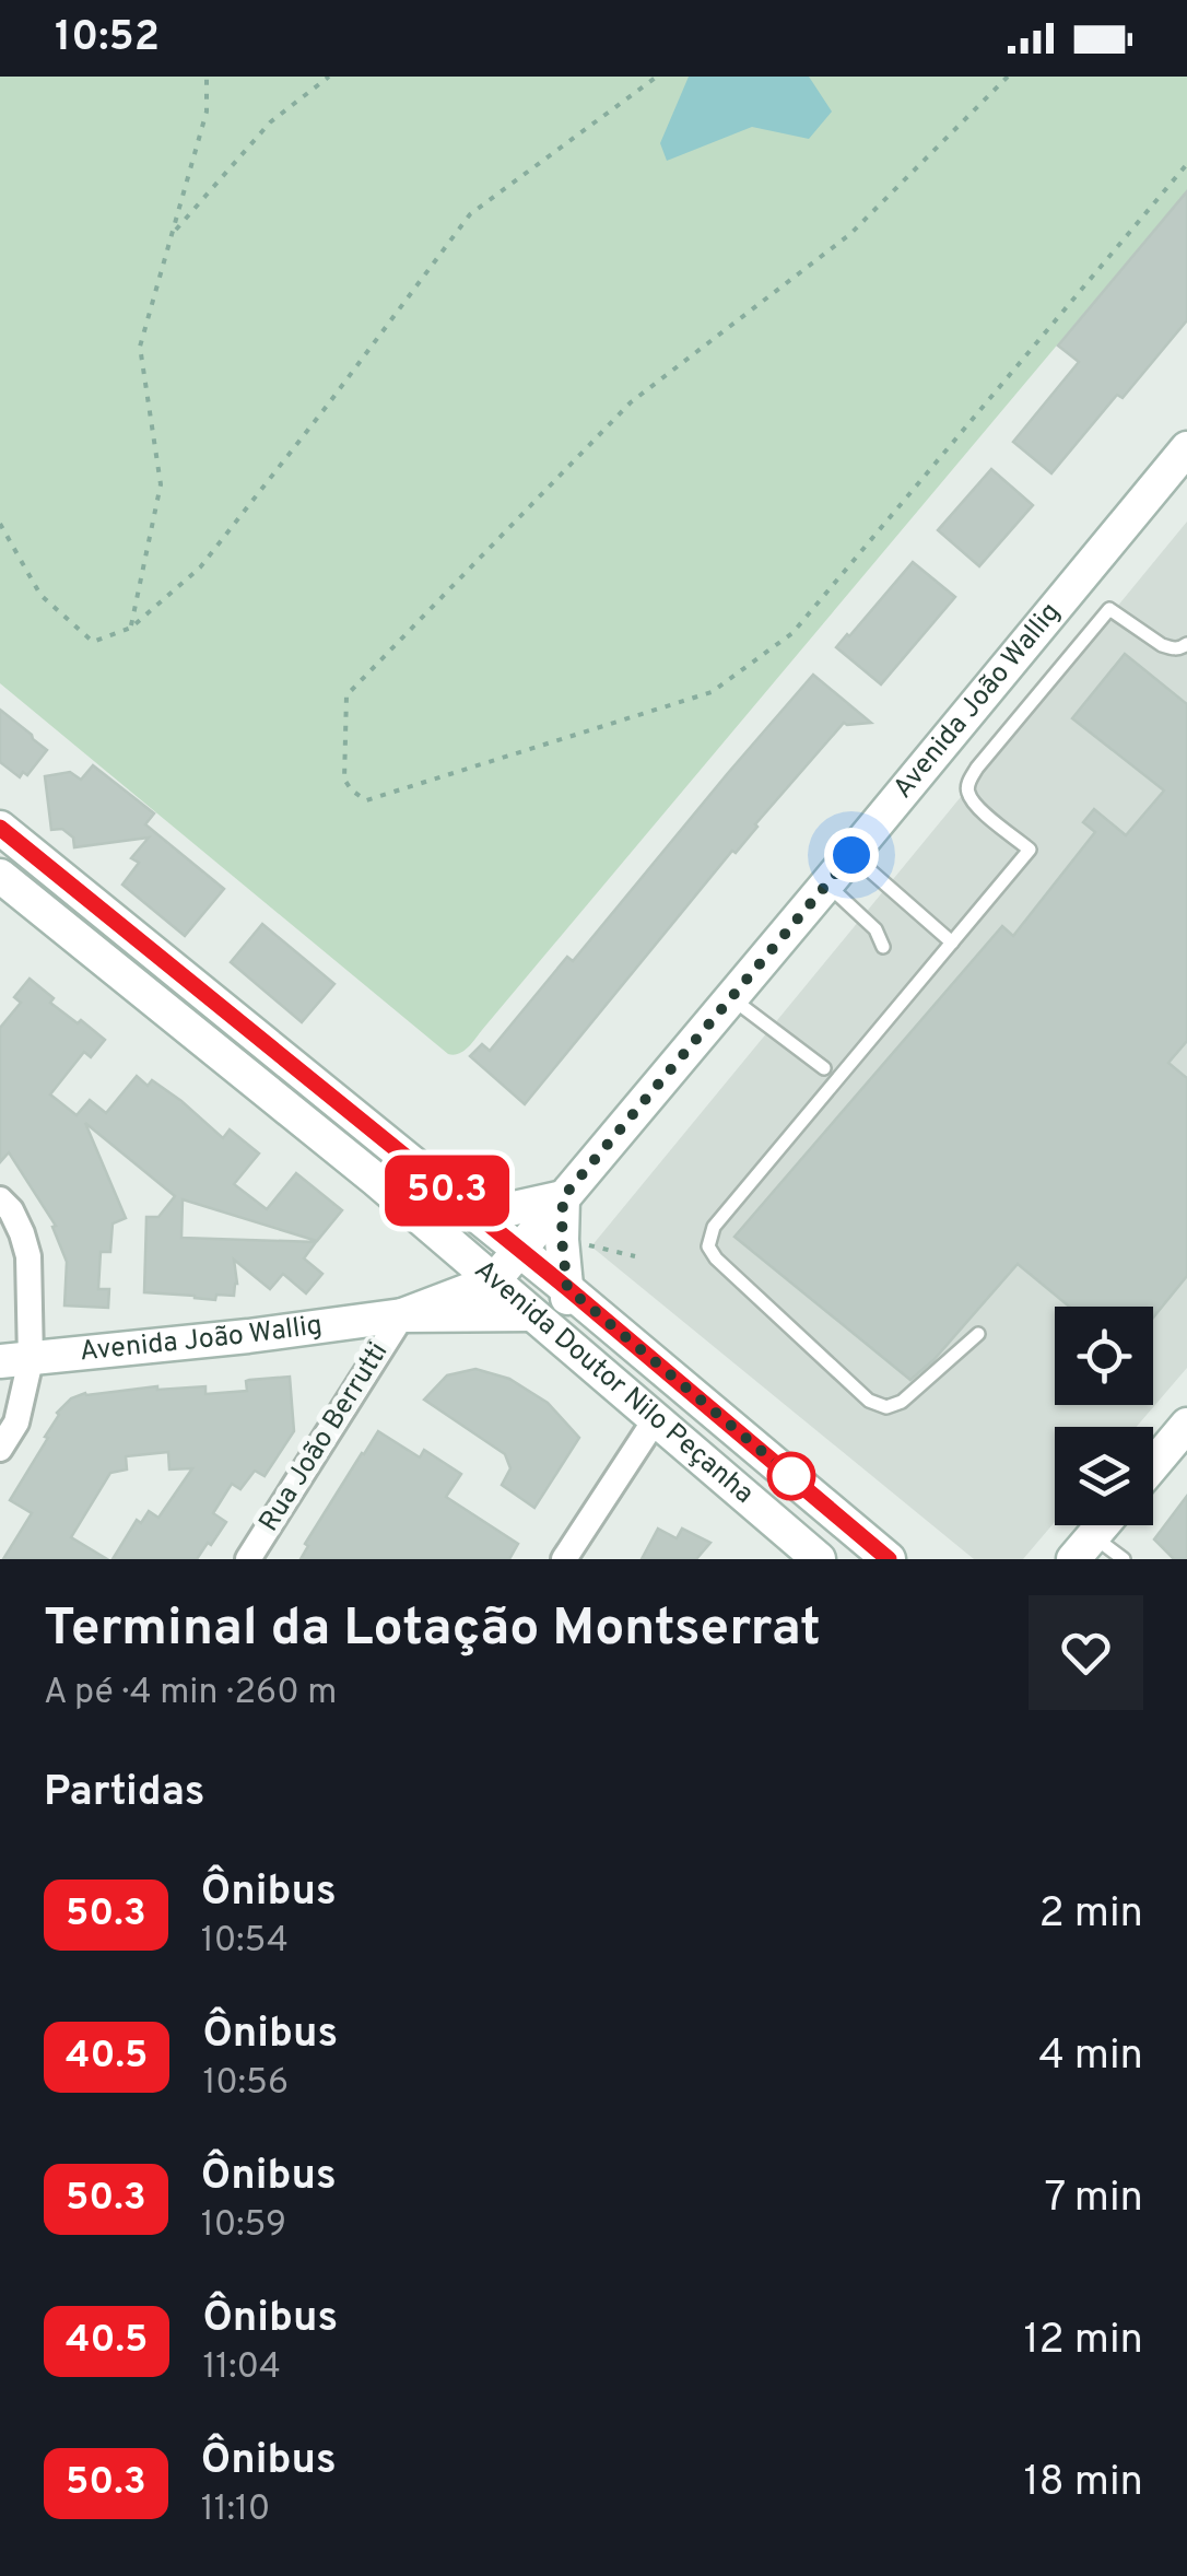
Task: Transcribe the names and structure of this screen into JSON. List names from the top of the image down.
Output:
{
  "streets": {
    "main road": ["Avenida João Wallig", "Avenida Doutor Nilo Peçanha"],
    "street": ["Rua João Berrutti"]
  },
  "crossings": [
    ["Avenida João Wallig", "Avenida Doutor Nilo Peçanha"],
    ["Avenida João Wallig", "Rua João Berrutti"]
  ],
  "lines": ["bus line 50.3"],
  "page": {
    "status": "10:52",
    "on_map": "50.3",
    "heading": [
      ["Terminal da Lotação Montserrat", "A pé · 4 min · 260 m"],
      "Partidas"
    ],
    "list": [
      {
        "mark": "50.3",
        "name": "Ônibus",
        "note": "10:54",
        "value": "2 min"
      },
      {
        "mark": "40.5",
        "name": "Ônibus",
        "note": "10:56",
        "value": "4 min"
      },
      {
        "mark": "50.3",
        "name": "Ônibus",
        "note": "10:59",
        "value": "7 min"
      },
      {
        "mark": "40.5",
        "name": "Ônibus",
        "note": "11:04",
        "value": "12 min"
      },
      {
        "mark": "50.3",
        "name": "Ônibus",
        "note": "11:10",
        "value": "18 min"
      }
    ]
  }
}
